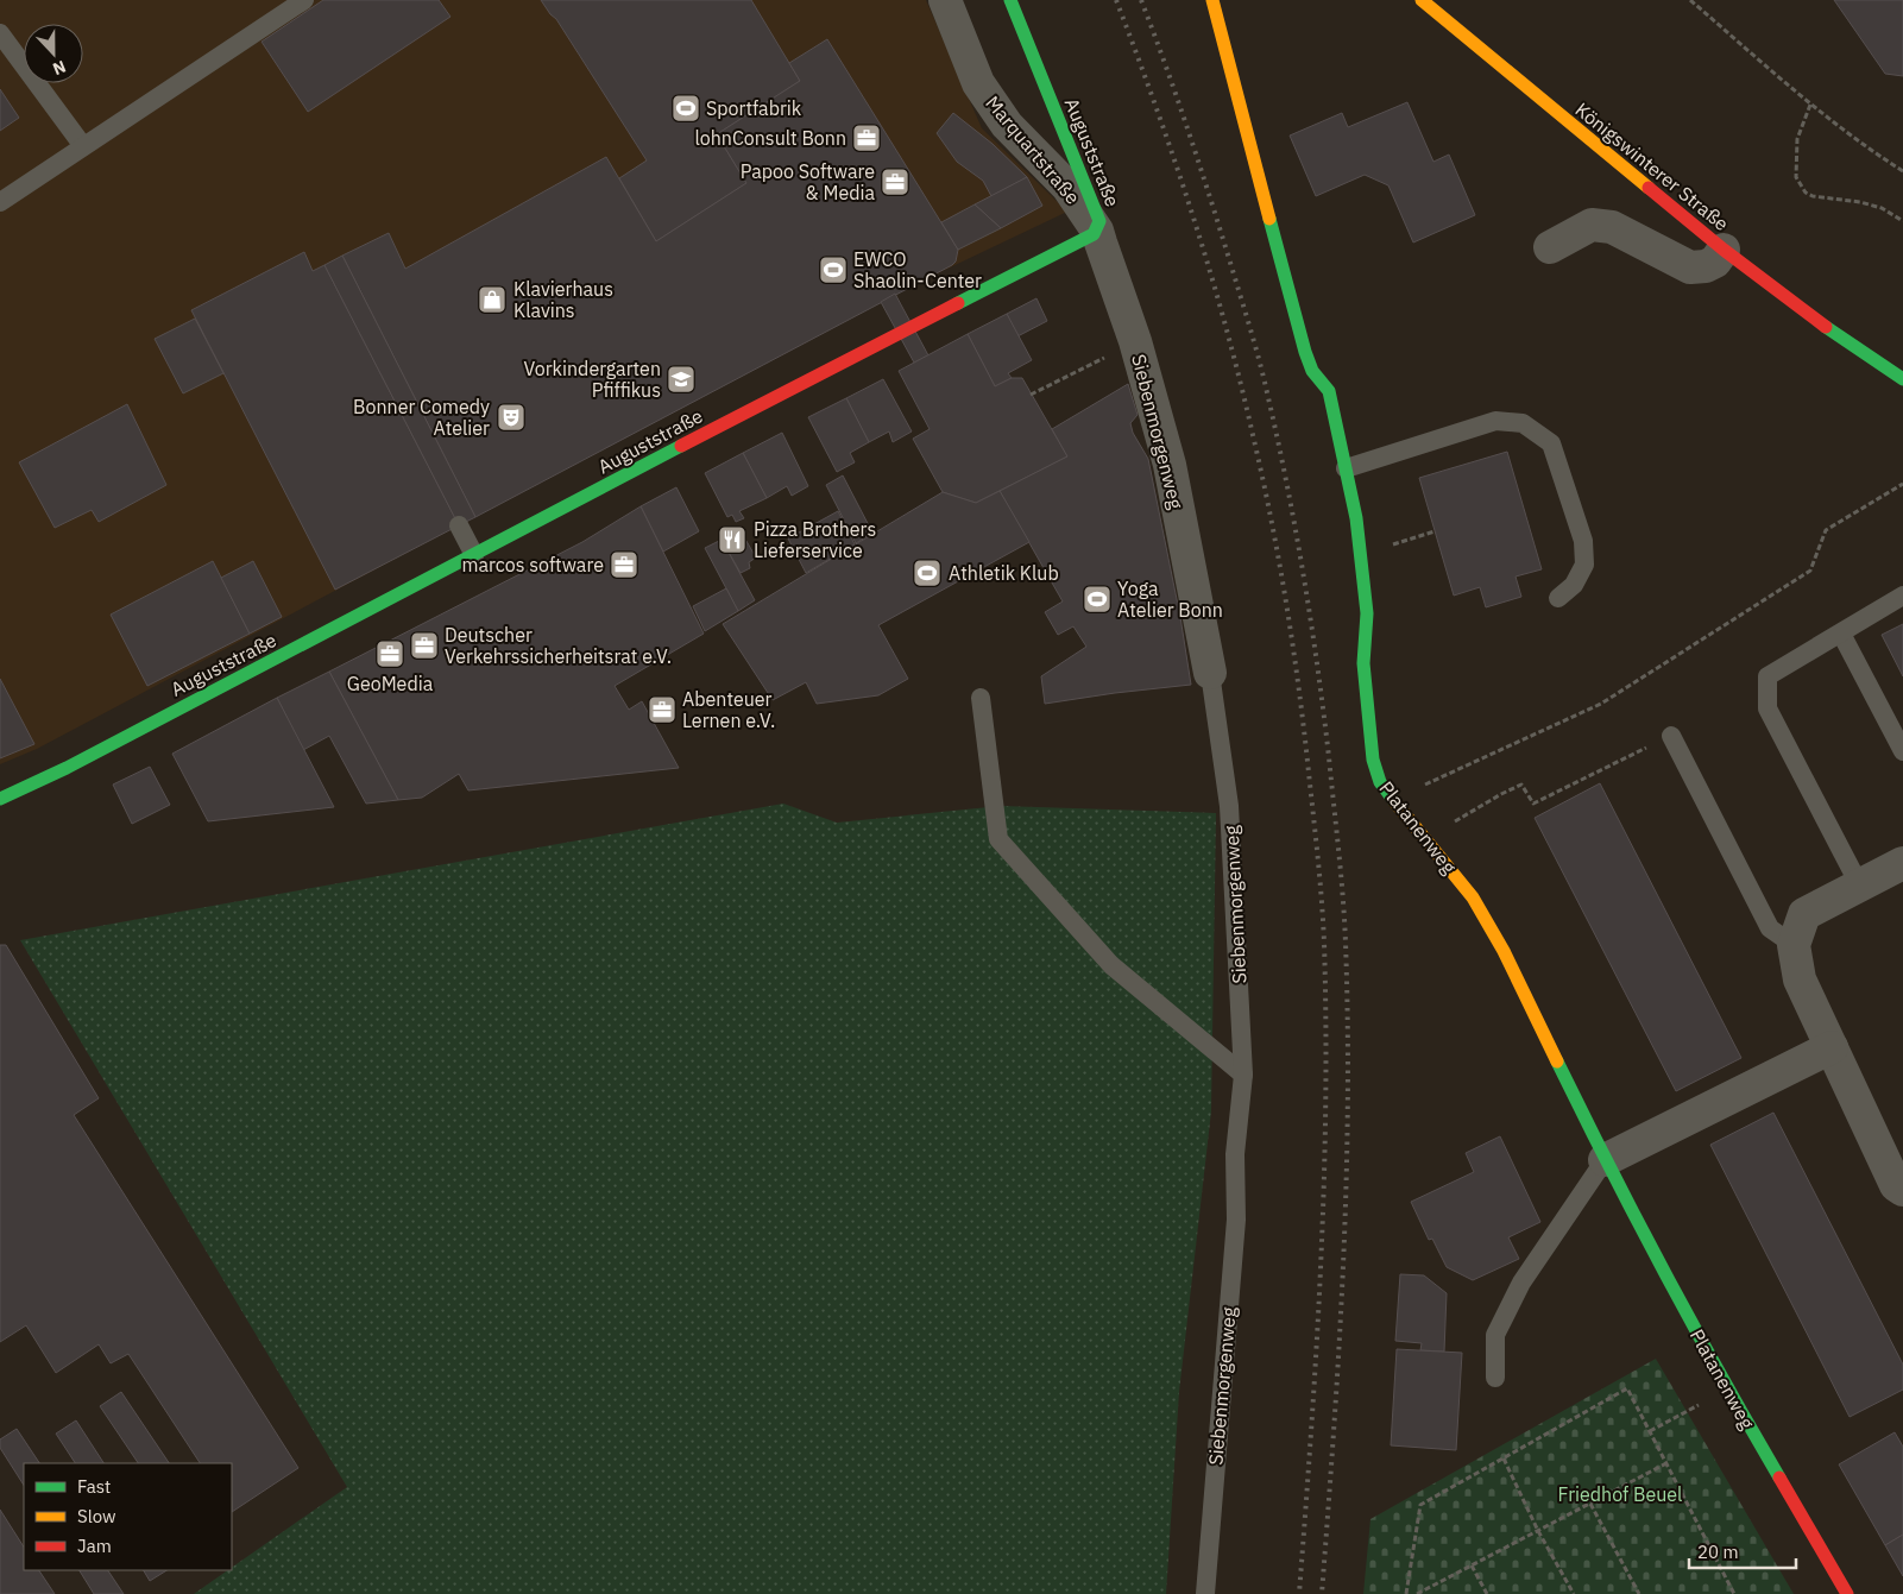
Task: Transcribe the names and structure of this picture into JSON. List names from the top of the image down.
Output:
{
  "streets": {
    "street": [
      "Marquartstraße",
      "Auguststraße",
      "Königswinterer Straße",
      "Siebenmorgenweg",
      "Platanenweg"
    ]
  },
  "crossings": [
    ["Marquartstraße", "Auguststraße"],
    ["Marquartstraße", "Siebenmorgenweg"],
    ["Auguststraße", "Siebenmorgenweg"]
  ],
  "parks": ["Friedhof Beuel"],
  "places": {
    "sports": [
      "Sportfabrik",
      "EWCO Shaolin-Center",
      "Athletik Klub",
      "Yoga Atelier Bonn"
    ],
    "office": [
      "lohnConsult Bonn",
      "Papoo Software & Media",
      "marcos software",
      "Deutscher Verkehrssicherheitsrat e.V.",
      "GeoMedia",
      "Abenteuer Lernen e.V."
    ],
    "shop": ["Klavierhaus Klavins"],
    "school or university": ["Vorkindergarten Pfiffikus"],
    "theatre": ["Bonner Comedy Atelier"],
    "restaurant": ["Pizza Brothers Lieferservice"]
  },
  "legend": ["Fast", "Slow", "Jam"],
  "scale_bar": "20 m",
  "north": "bottom"
}
